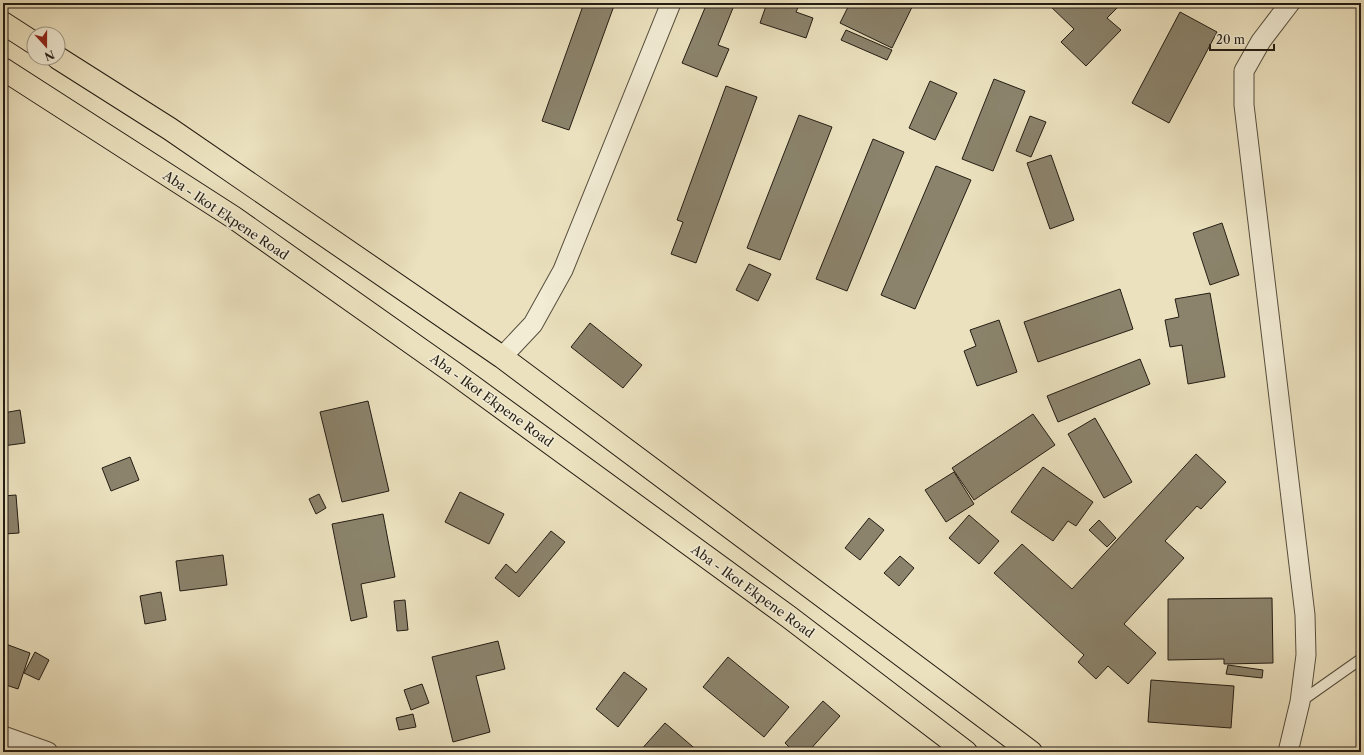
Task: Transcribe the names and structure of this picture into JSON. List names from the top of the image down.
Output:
{
  "streets": {
    "highway": ["Aba - Ikot Ekpene Road"]
  },
  "scale_bar": "20 m",
  "north": "bottom"
}
